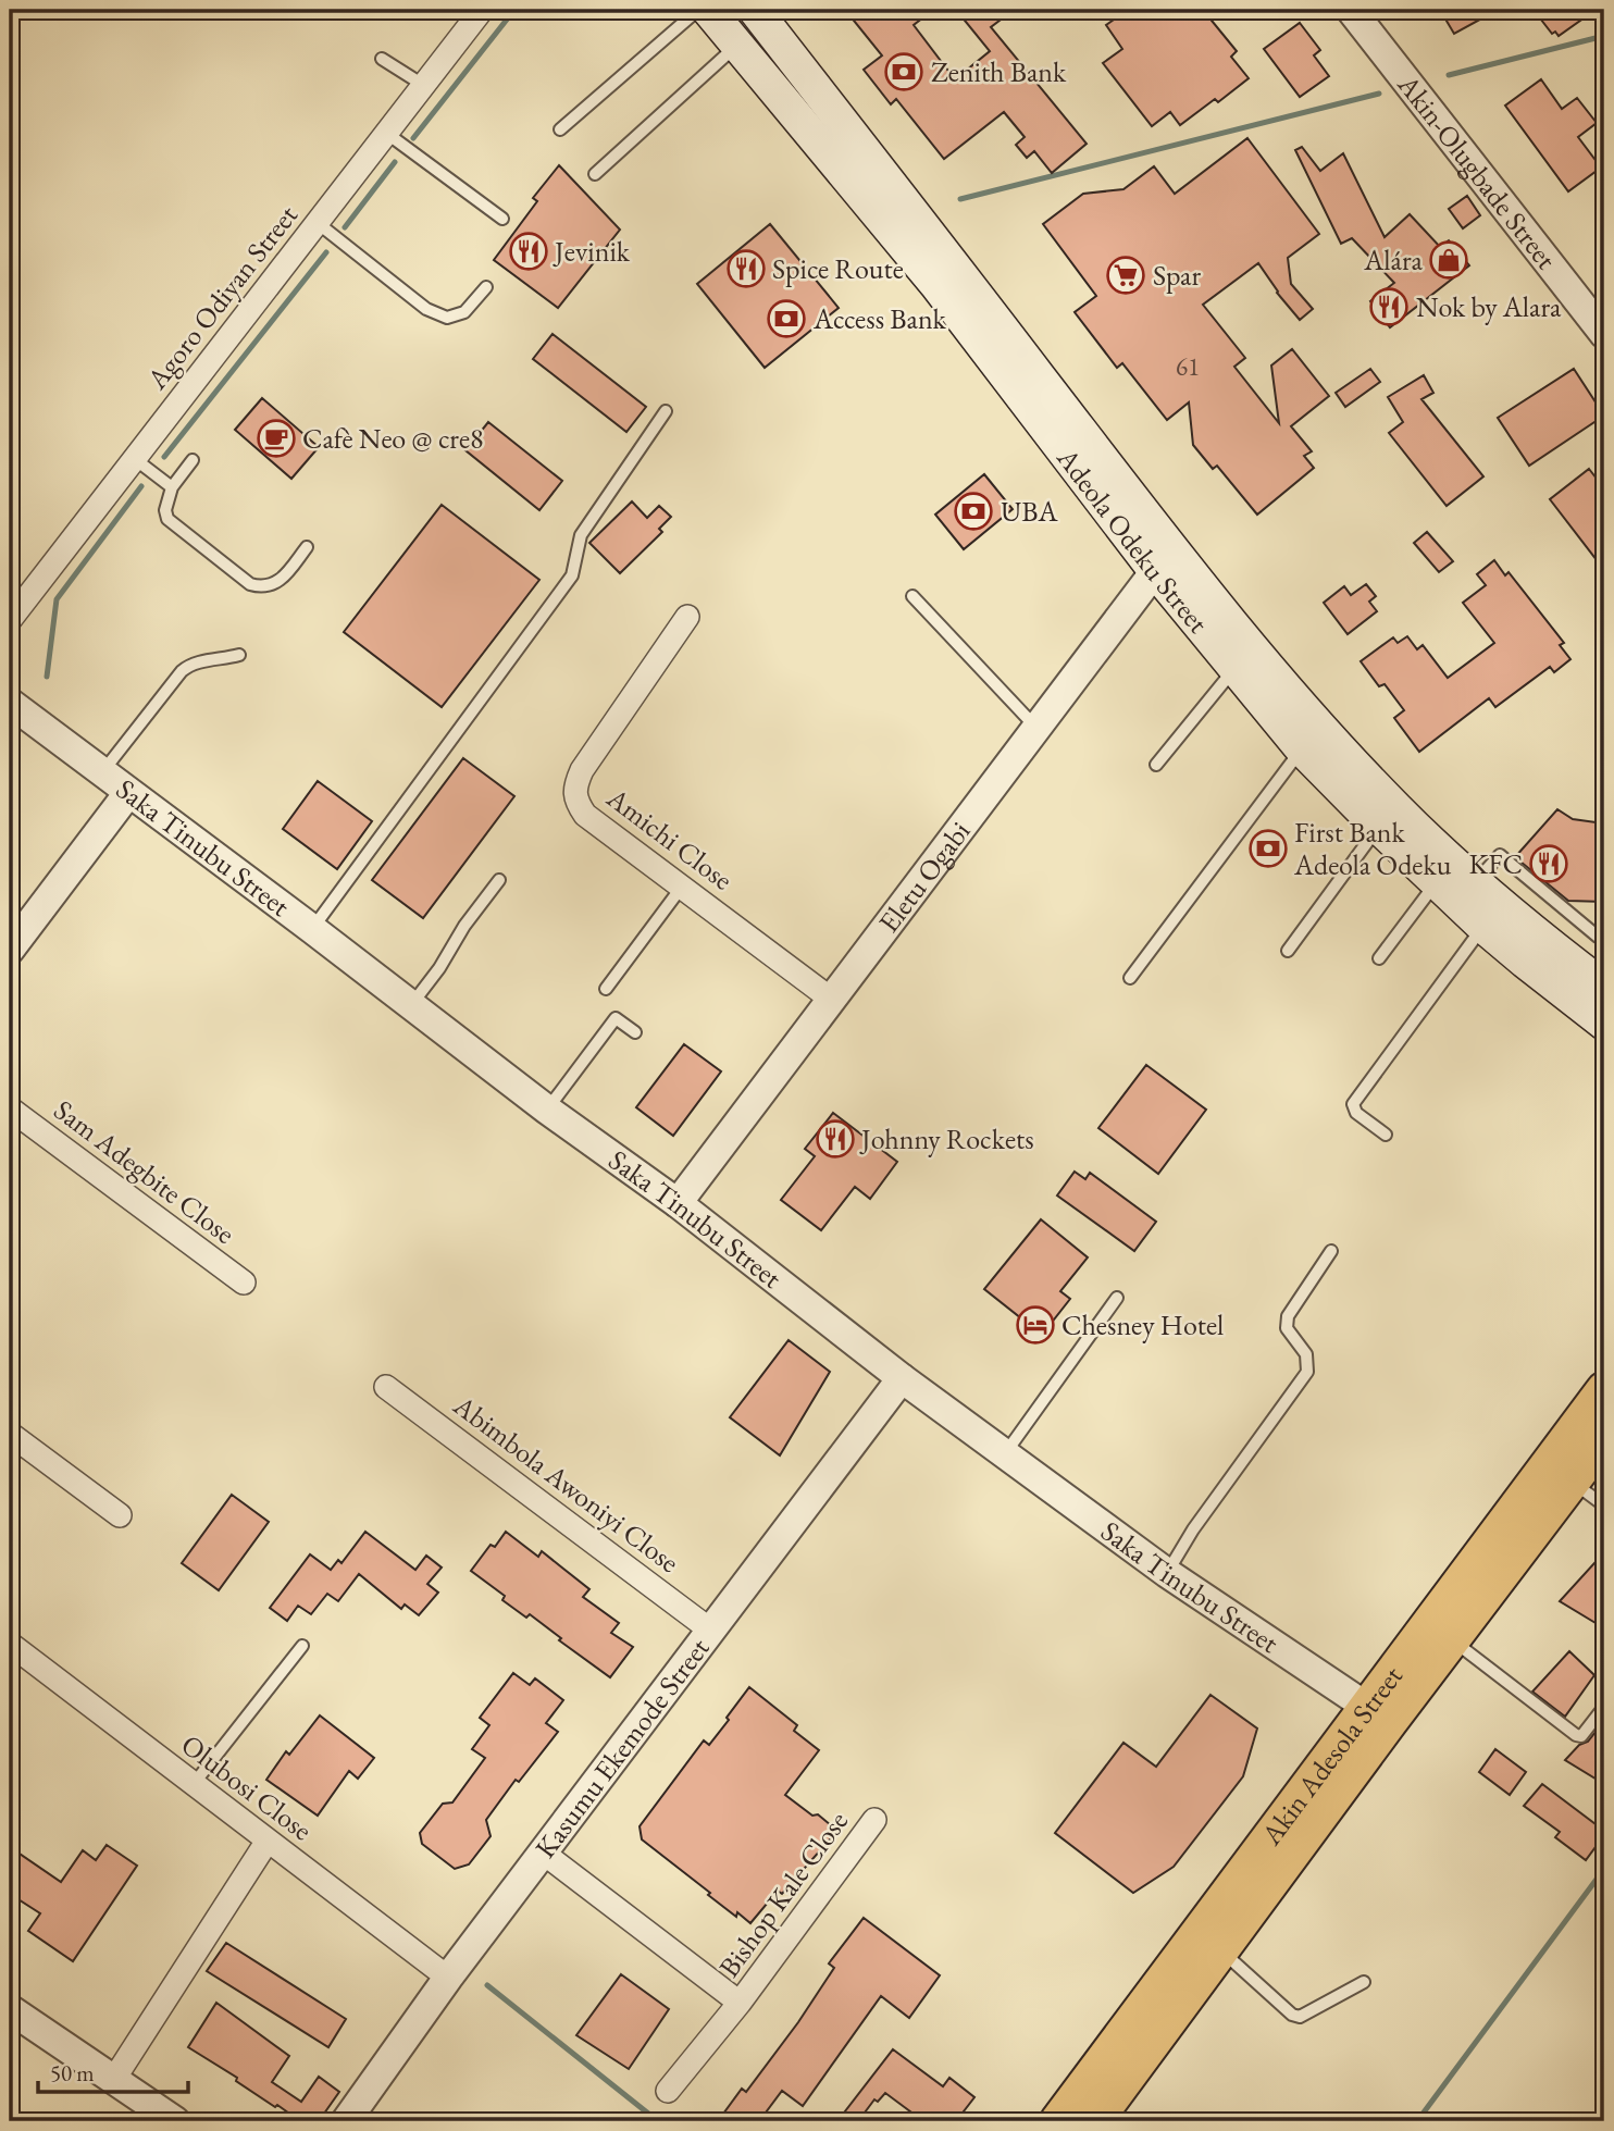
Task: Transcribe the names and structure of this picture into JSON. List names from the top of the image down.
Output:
{
  "streets": {
    "main road": ["Adeola Odeku Street", "Akin Adesola Street"],
    "street": [
      "Akin-Olugbade Street",
      "Agoro Odiyan Street",
      "Amichi Close",
      "Saka Tinubu Street",
      "Eletu Ogabi",
      "Sam Adegbite Close",
      "Abimbola Awoniyi Close",
      "Kasumu Ekemode Street",
      "Olubosi Close",
      "Bishop Kale Close"
    ]
  },
  "crossings": [
    ["Adeola Odeku Street", "Eletu Ogabi"],
    ["Amichi Close", "Eletu Ogabi"],
    ["Saka Tinubu Street", "Eletu Ogabi"],
    ["Saka Tinubu Street", "Kasumu Ekemode Street"],
    ["Saka Tinubu Street", "Akin Adesola Street"],
    ["Abimbola Awoniyi Close", "Kasumu Ekemode Street"],
    ["Kasumu Ekemode Street", "Olubosi Close"],
    ["Kasumu Ekemode Street", "Bishop Kale Close"]
  ],
  "places": {
    "bank": [
      "Zenith Bank",
      "Access Bank",
      "UBA",
      "First Bank Adeola Odeku"
    ],
    "restaurant": [
      "Jevinik",
      "Spice Route",
      "Nok by Alara",
      "KFC",
      "Johnny Rockets"
    ],
    "shop": ["Alára"],
    "supermarket": ["Spar"],
    "cafe": ["Cafè Neo @ cre8"],
    "hotel": ["Chesney Hotel"]
  },
  "house_numbers": ["61"],
  "scale_bar": "50 m"
}
